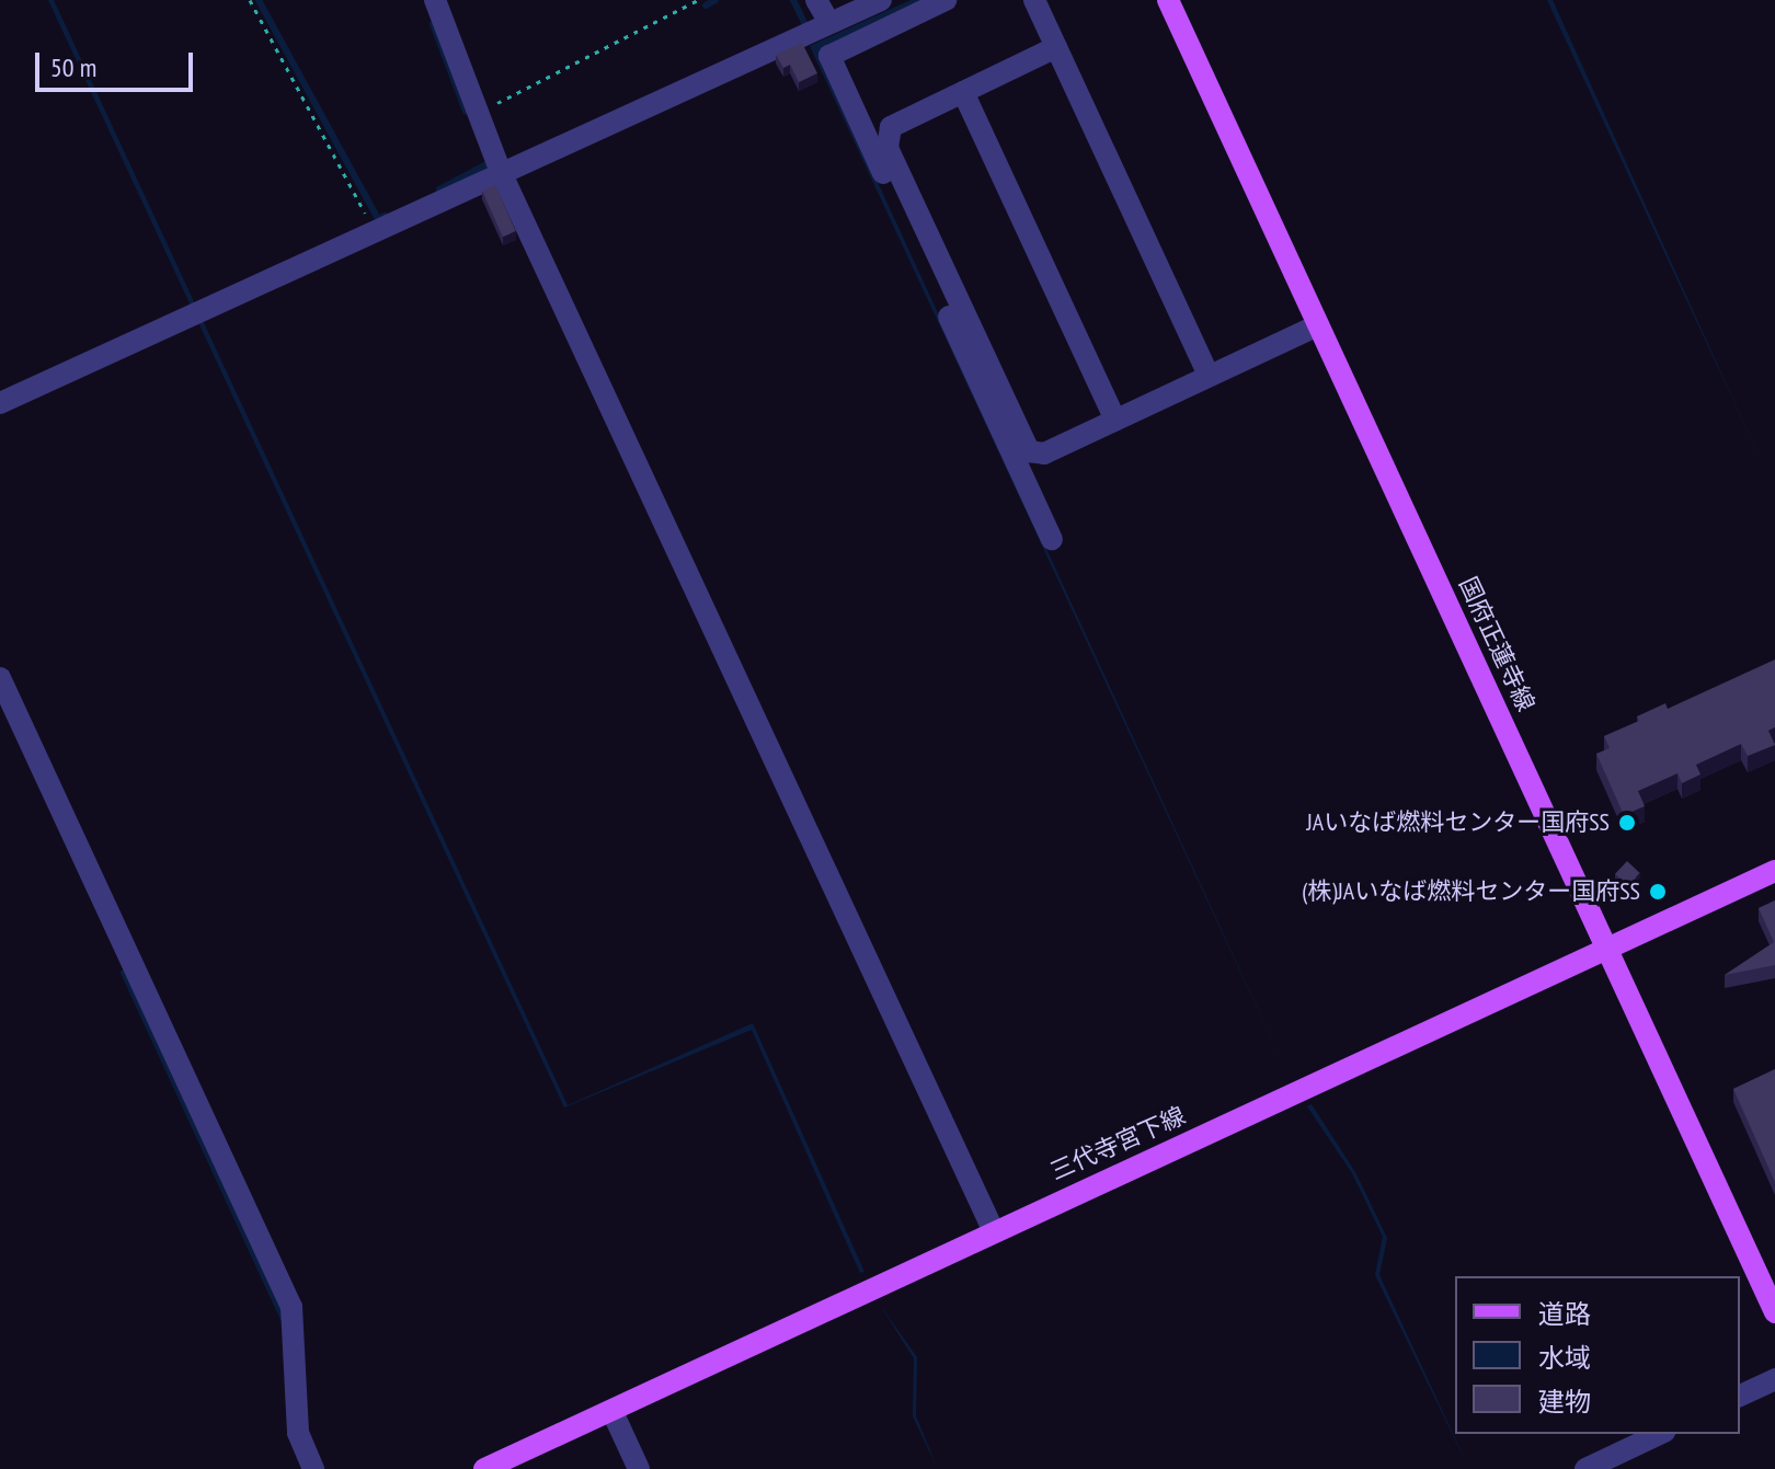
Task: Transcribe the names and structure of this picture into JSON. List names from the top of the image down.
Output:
{
  "streets": {
    "main road": ["国府正蓮寺線", "三代寺宮下線"]
  },
  "crossings": [
    ["国府正蓮寺線", "三代寺宮下線"]
  ],
  "places": ["JAいなば燃料センター国府SS", "(株)JAいなば燃料センター国府SS"],
  "legend": ["道路", "水域", "建物"],
  "scale_bar": "50 m"
}
